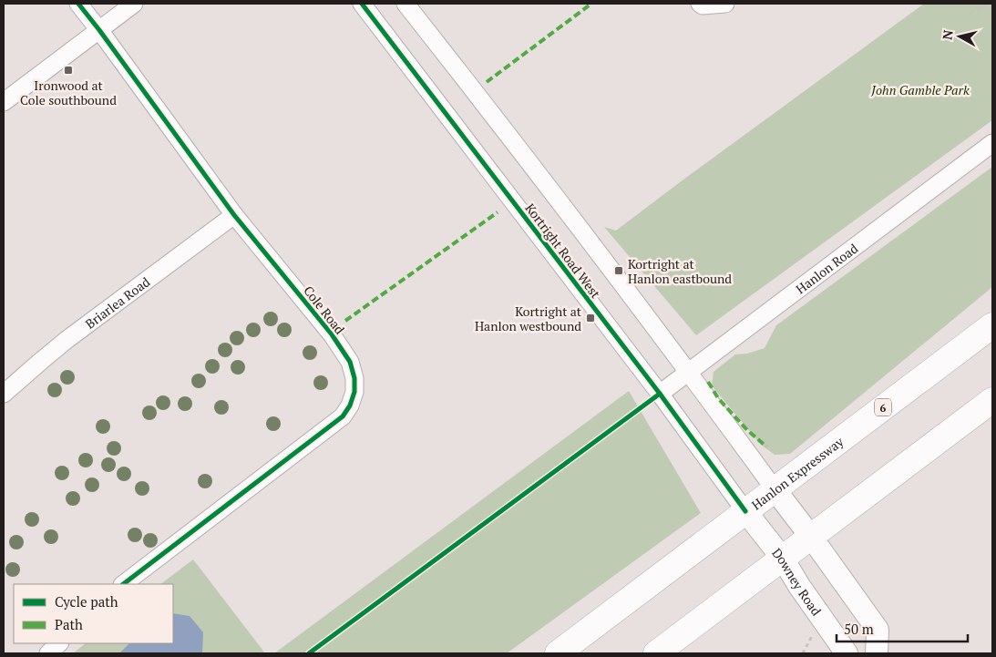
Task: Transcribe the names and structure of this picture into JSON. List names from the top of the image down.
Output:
{
  "streets": {
    "highway": ["6", "Hanlon Expressway"],
    "main road": ["Kortright Road West", "Downey Road"],
    "street": ["Hanlon Road", "Briarlea Road", "Cole Road"]
  },
  "crossings": [
    ["Kortright Road West", "Hanlon Road"],
    ["Kortright Road West", "Hanlon Expressway"],
    ["Kortright Road West", "Downey Road"],
    ["Briarlea Road", "Cole Road"],
    ["Hanlon Expressway", "Downey Road"]
  ],
  "parks": ["John Gamble Park"],
  "places": {
    "transit": ["Ironwood at Cole southbound", "Kortright at Hanlon eastbound", "Kortright at Hanlon westbound"]
  },
  "legend": ["Cycle path", "Path"],
  "scale_bar": "50 m",
  "north": "left"
}
